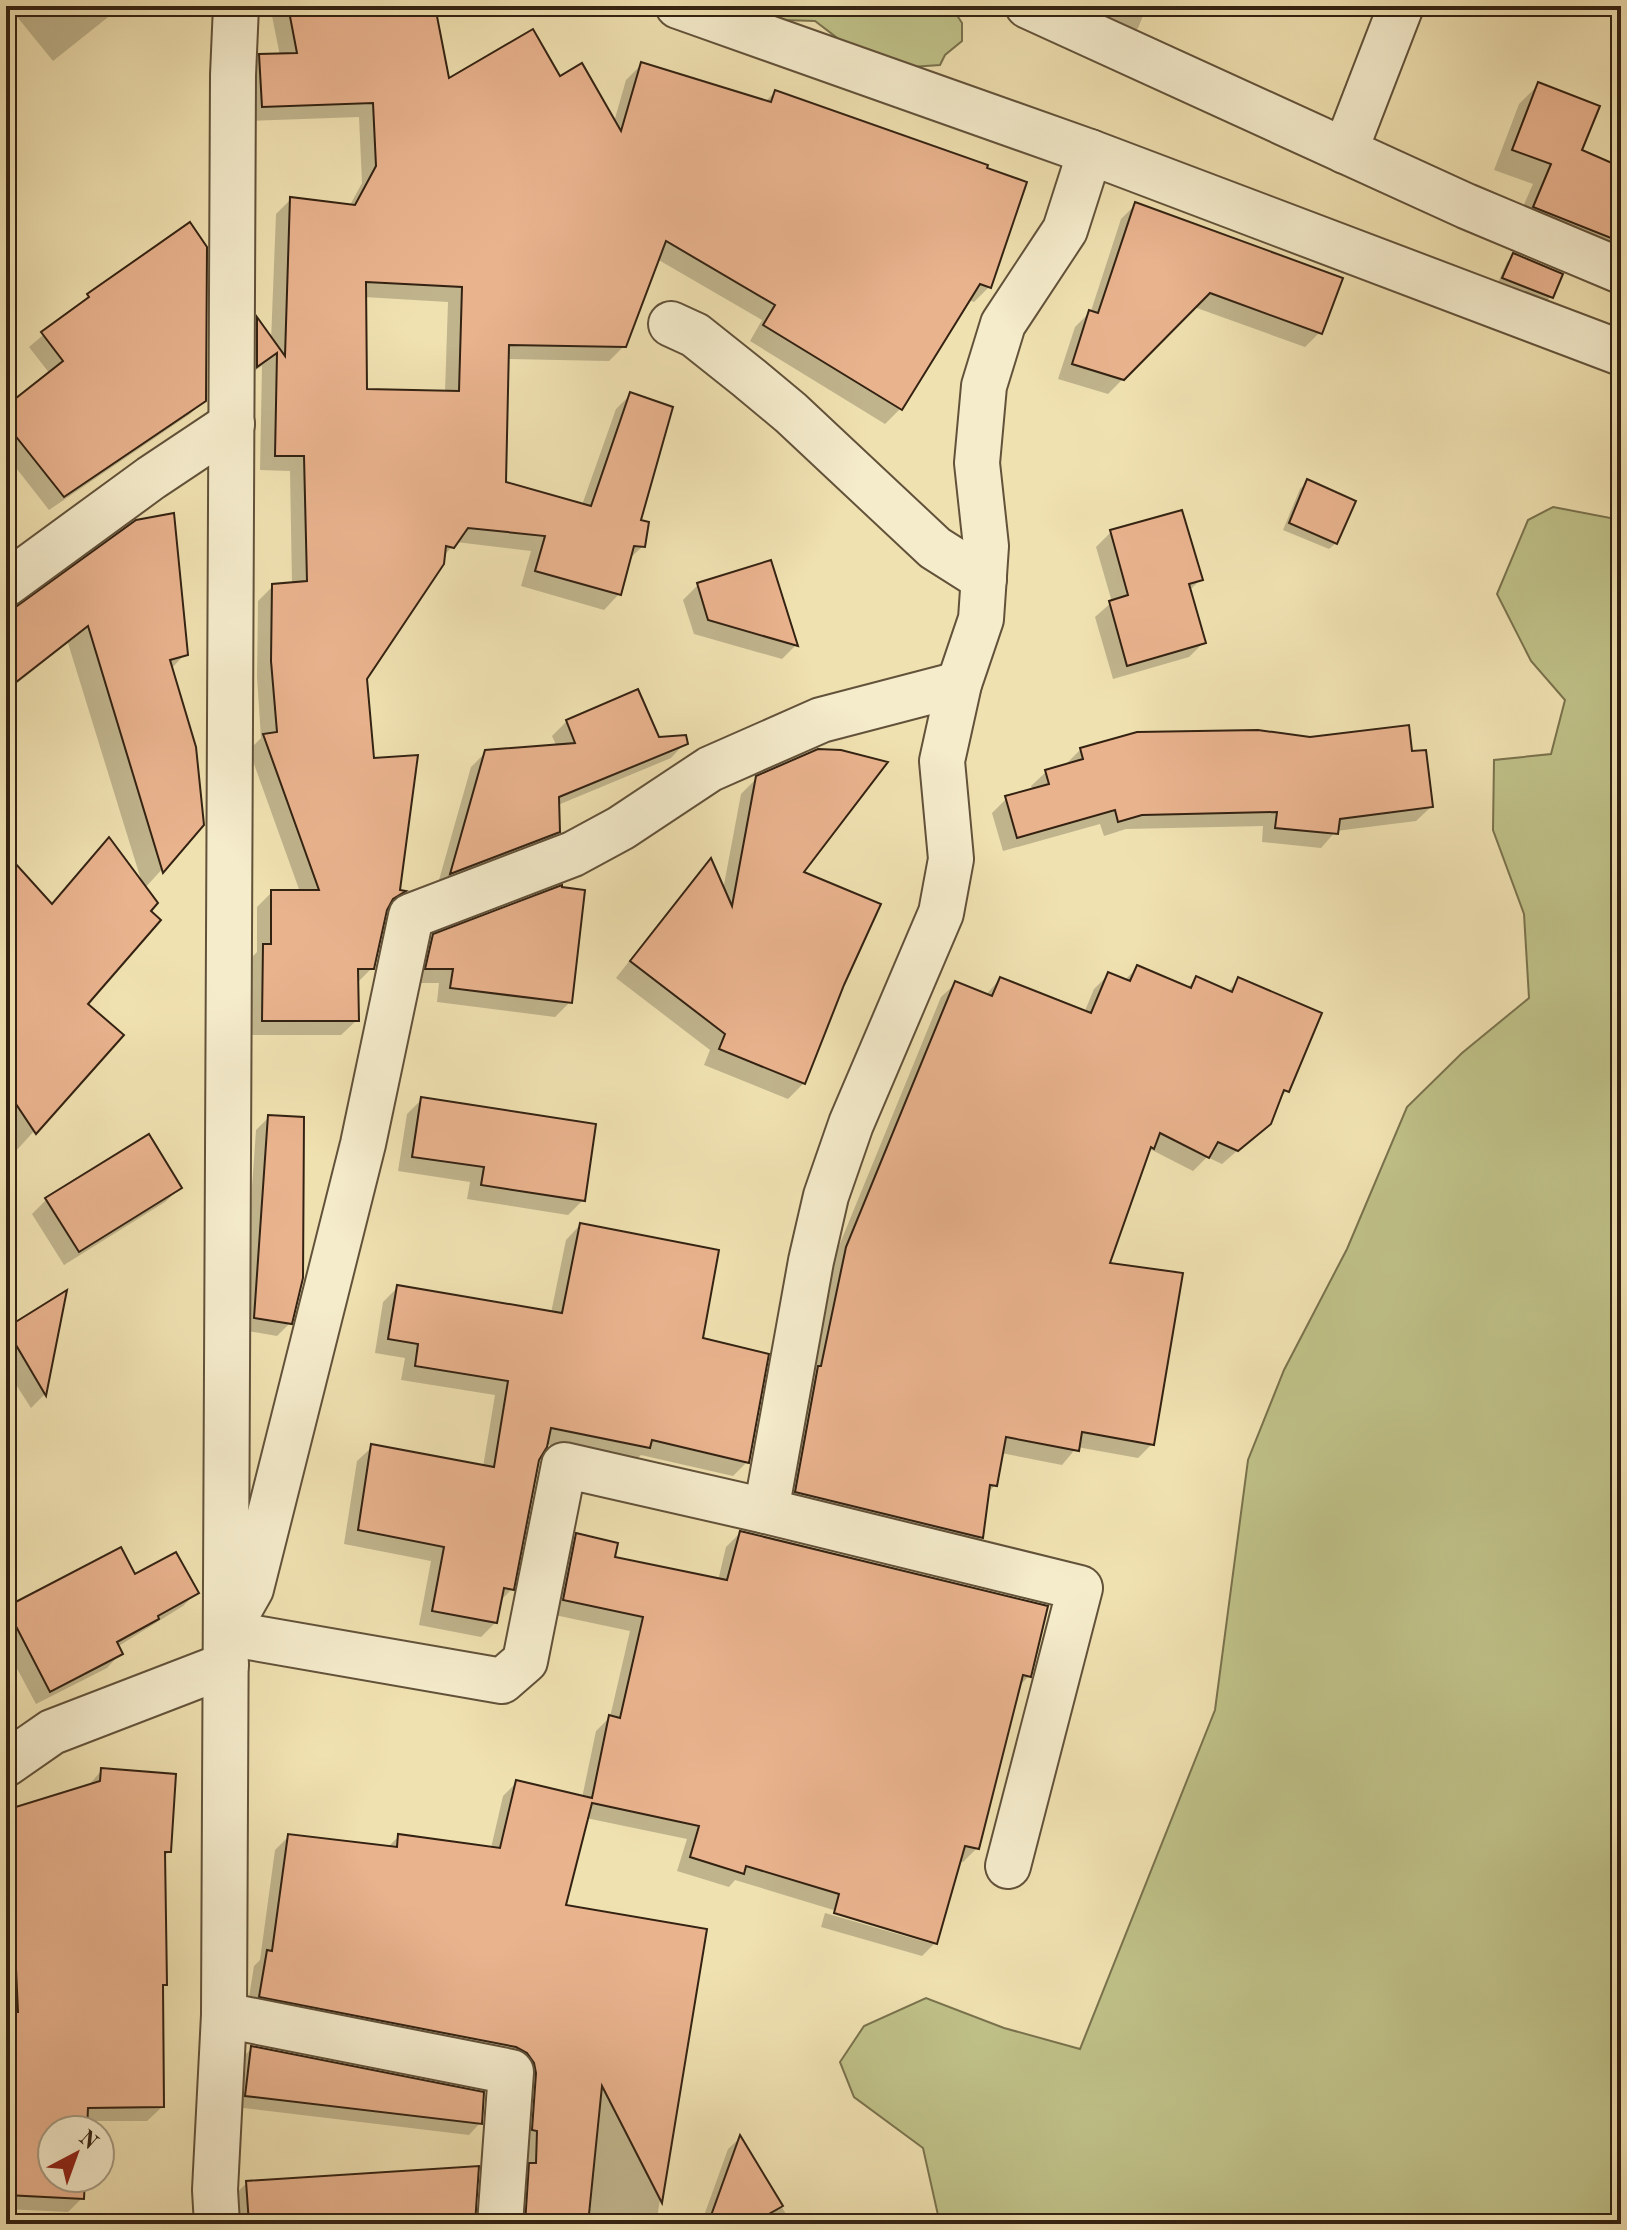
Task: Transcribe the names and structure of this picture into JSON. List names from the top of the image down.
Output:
{
  "north": "top right"
}
